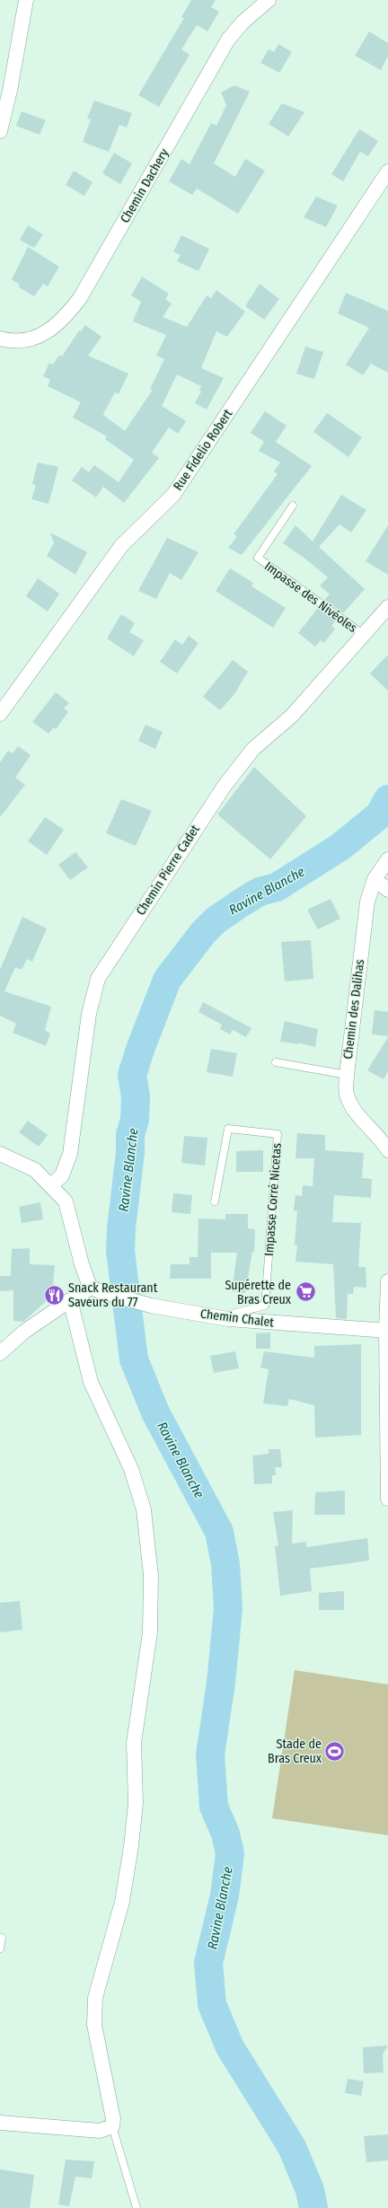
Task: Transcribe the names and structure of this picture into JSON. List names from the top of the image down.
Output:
{
  "streets": {
    "street": [
      "Chemin Dachery",
      "Rue Fidelio Robert",
      "Chemin Pierre Cadet",
      "Chemin des Dalihas",
      "Chemin Chalet"
    ],
    "lane": ["Impasse des Nivéoles", "Impasse Corré Nicetas"]
  },
  "crossings": [
    ["Impasse des Nivéoles", "Chemin Pierre Cadet"],
    ["Impasse Corré Nicetas", "Chemin Chalet"]
  ],
  "water": ["Ravine Blanche"],
  "places": {
    "supermarket": ["Supérette de Bras Creux"],
    "restaurant": ["Snack Restaurant Saveurs du 77"],
    "sports": ["Stade de Bras Creux"]
  }
}
